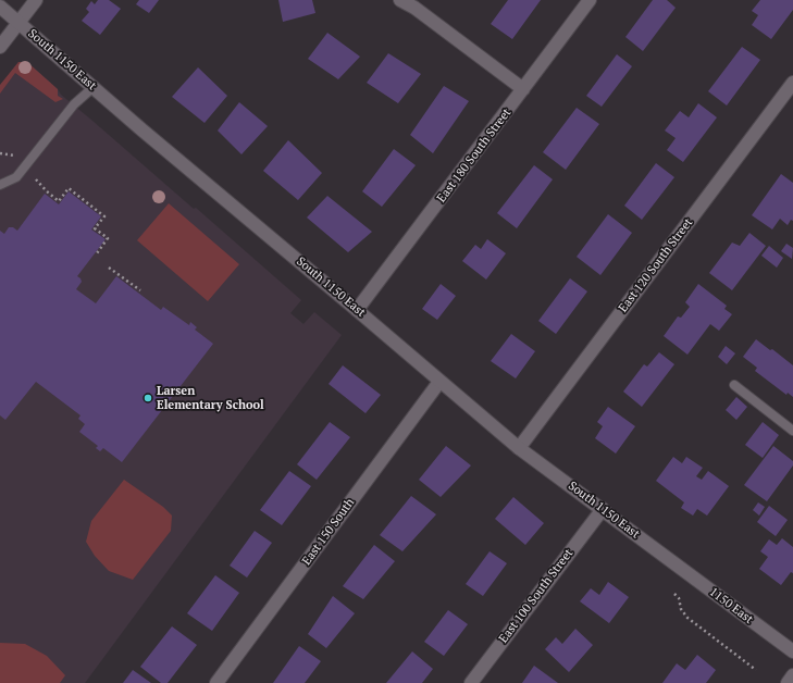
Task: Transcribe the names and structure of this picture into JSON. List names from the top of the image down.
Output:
{
  "streets": {
    "street": [
      "South 1150 East",
      "East 180 South Street",
      "East 120 South Street",
      "East 150 South",
      "East 100 South Street",
      "1150 East"
    ]
  },
  "crossings": [
    ["South 1150 East", "East 180 South Street"],
    ["South 1150 East", "East 120 South Street"],
    ["South 1150 East", "East 150 South"],
    ["South 1150 East", "East 100 South Street"],
    ["South 1150 East", "1150 East"]
  ],
  "places": ["Larsen Elementary School"]
}
